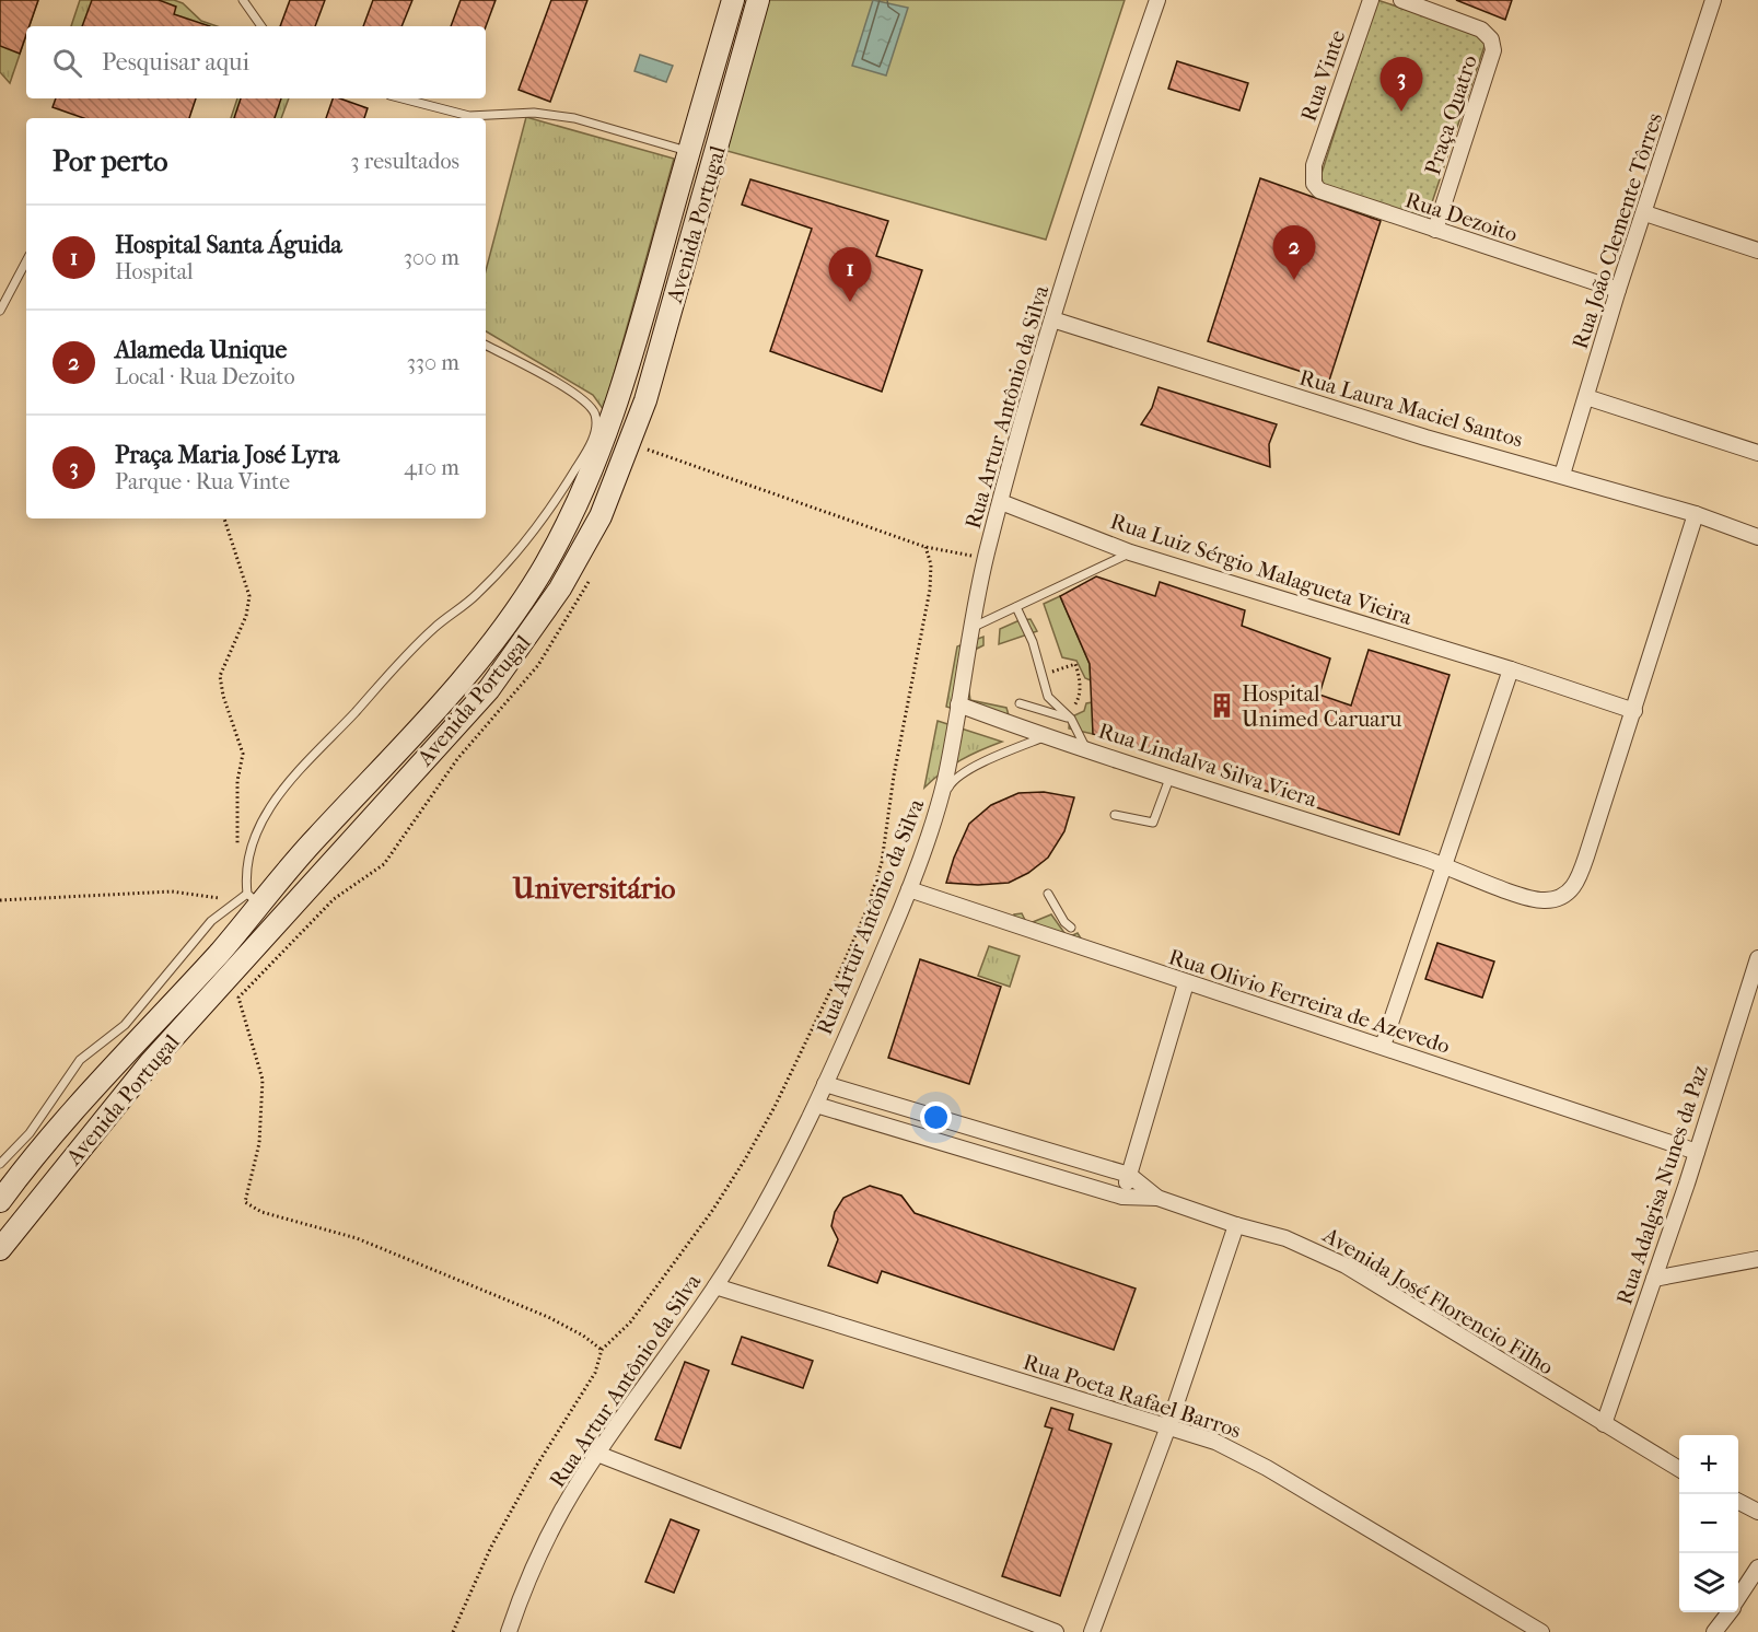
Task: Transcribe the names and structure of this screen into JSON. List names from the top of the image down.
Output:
{
  "streets": {
    "street": [
      "Rua Vinte",
      "Praça Quatro",
      "Rua Dezoito",
      "Avenida Portugal",
      "Rua João Clemente Tôrres",
      "Rua Artur Antônio da Silva",
      "Rua Laura Maciel Santos",
      "Rua Luiz Sérgio Malagueta Vieira",
      "Rua Lindalva Silva Viera",
      "Rua Olivio Ferreira de Azevedo",
      "Rua Adalgisa Nunes da Paz",
      "Avenida José Florencio Filho",
      "Rua Poeta Rafael Barros"
    ]
  },
  "crossings": [
    ["Rua Vinte", "Rua Dezoito"],
    ["Praça Quatro", "Rua Dezoito"],
    ["Rua Dezoito", "Rua João Clemente Tôrres"],
    ["Rua João Clemente Tôrres", "Rua Laura Maciel Santos"],
    ["Rua Artur Antônio da Silva", "Rua Laura Maciel Santos"],
    ["Rua Artur Antônio da Silva", "Rua Luiz Sérgio Malagueta Vieira"],
    ["Rua Artur Antônio da Silva", "Rua Lindalva Silva Viera"],
    ["Rua Artur Antônio da Silva", "Rua Olivio Ferreira de Azevedo"],
    ["Rua Artur Antônio da Silva", "Avenida José Florencio Filho"],
    ["Rua Artur Antônio da Silva", "Rua Poeta Rafael Barros"],
    ["Rua Laura Maciel Santos", "Rua Lindalva Silva Viera"],
    ["Rua Luiz Sérgio Malagueta Vieira", "Rua Lindalva Silva Viera"],
    ["Rua Olivio Ferreira de Azevedo", "Rua Adalgisa Nunes da Paz"],
    ["Rua Adalgisa Nunes da Paz", "Avenida José Florencio Filho"]
  ],
  "districts": ["Universitário"],
  "places": {
    "building": ["Hospital Unimed Caruaru"]
  },
  "page": {
    "search": "Pesquisar aqui",
    "pins": ["3", "2", "1"],
    "heading": ["Por perto", "3 resultados"],
    "list": [
      {
        "mark": "1",
        "name": "Hospital Santa Águida",
        "note": "Hospital",
        "value": "300 m"
      },
      {
        "mark": "2",
        "name": "Alameda Unique",
        "note": "Local · Rua Dezoito",
        "value": "330 m"
      },
      {
        "mark": "3",
        "name": "Praça Maria José Lyra",
        "note": "Parque · Rua Vinte",
        "value": "410 m"
      }
    ],
    "map_buttons": ["+", "−"]
  }
}
